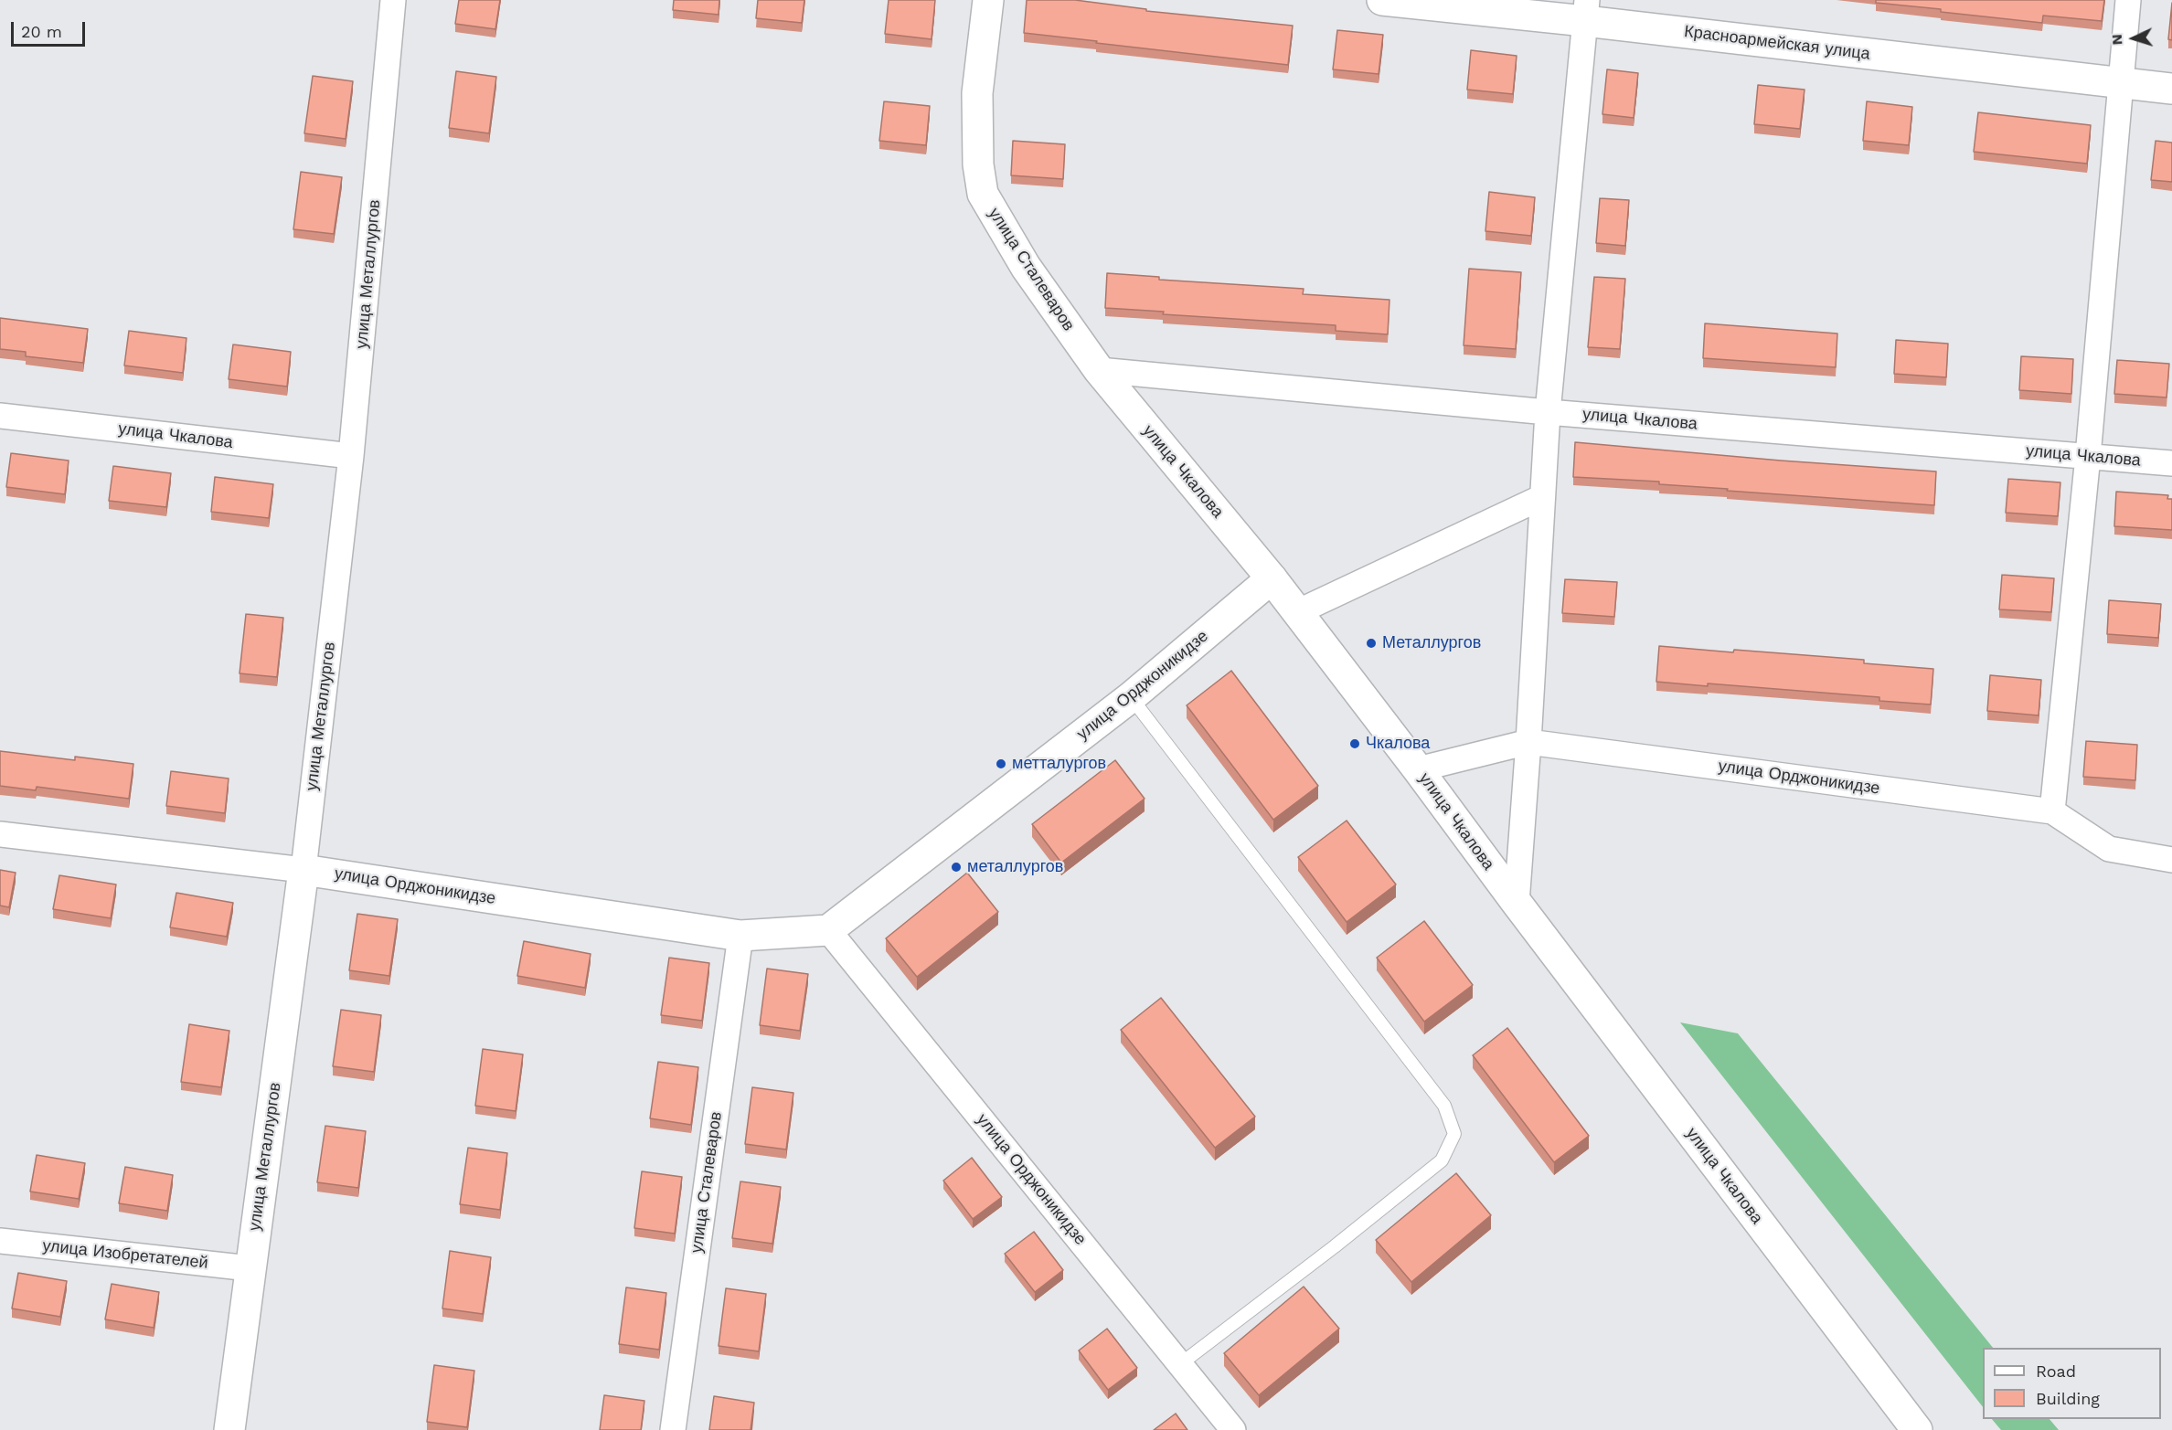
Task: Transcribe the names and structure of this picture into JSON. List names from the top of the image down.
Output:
{
  "streets": {
    "main road": [
      "Красноармейская улица",
      "улица Сталеваров",
      "улица Металлургов",
      "улица Чкалова",
      "улица Орджоникидзе"
    ],
    "street": ["улица Изобретателей"]
  },
  "crossings": [
    ["улица Сталеваров", "улица Чкалова"],
    ["улица Сталеваров", "улица Орджоникидзе"],
    ["улица Металлургов", "улица Чкалова"],
    ["улица Металлургов", "улица Орджоникидзе"],
    ["улица Металлургов", "улица Изобретателей"],
    ["улица Чкалова", "улица Орджоникидзе"]
  ],
  "places": [
    "Металлургов",
    "Чкалова",
    "метталургов",
    "металлургов"
  ],
  "legend": ["Road", "Building"],
  "scale_bar": "20 m",
  "north": "left"
}
